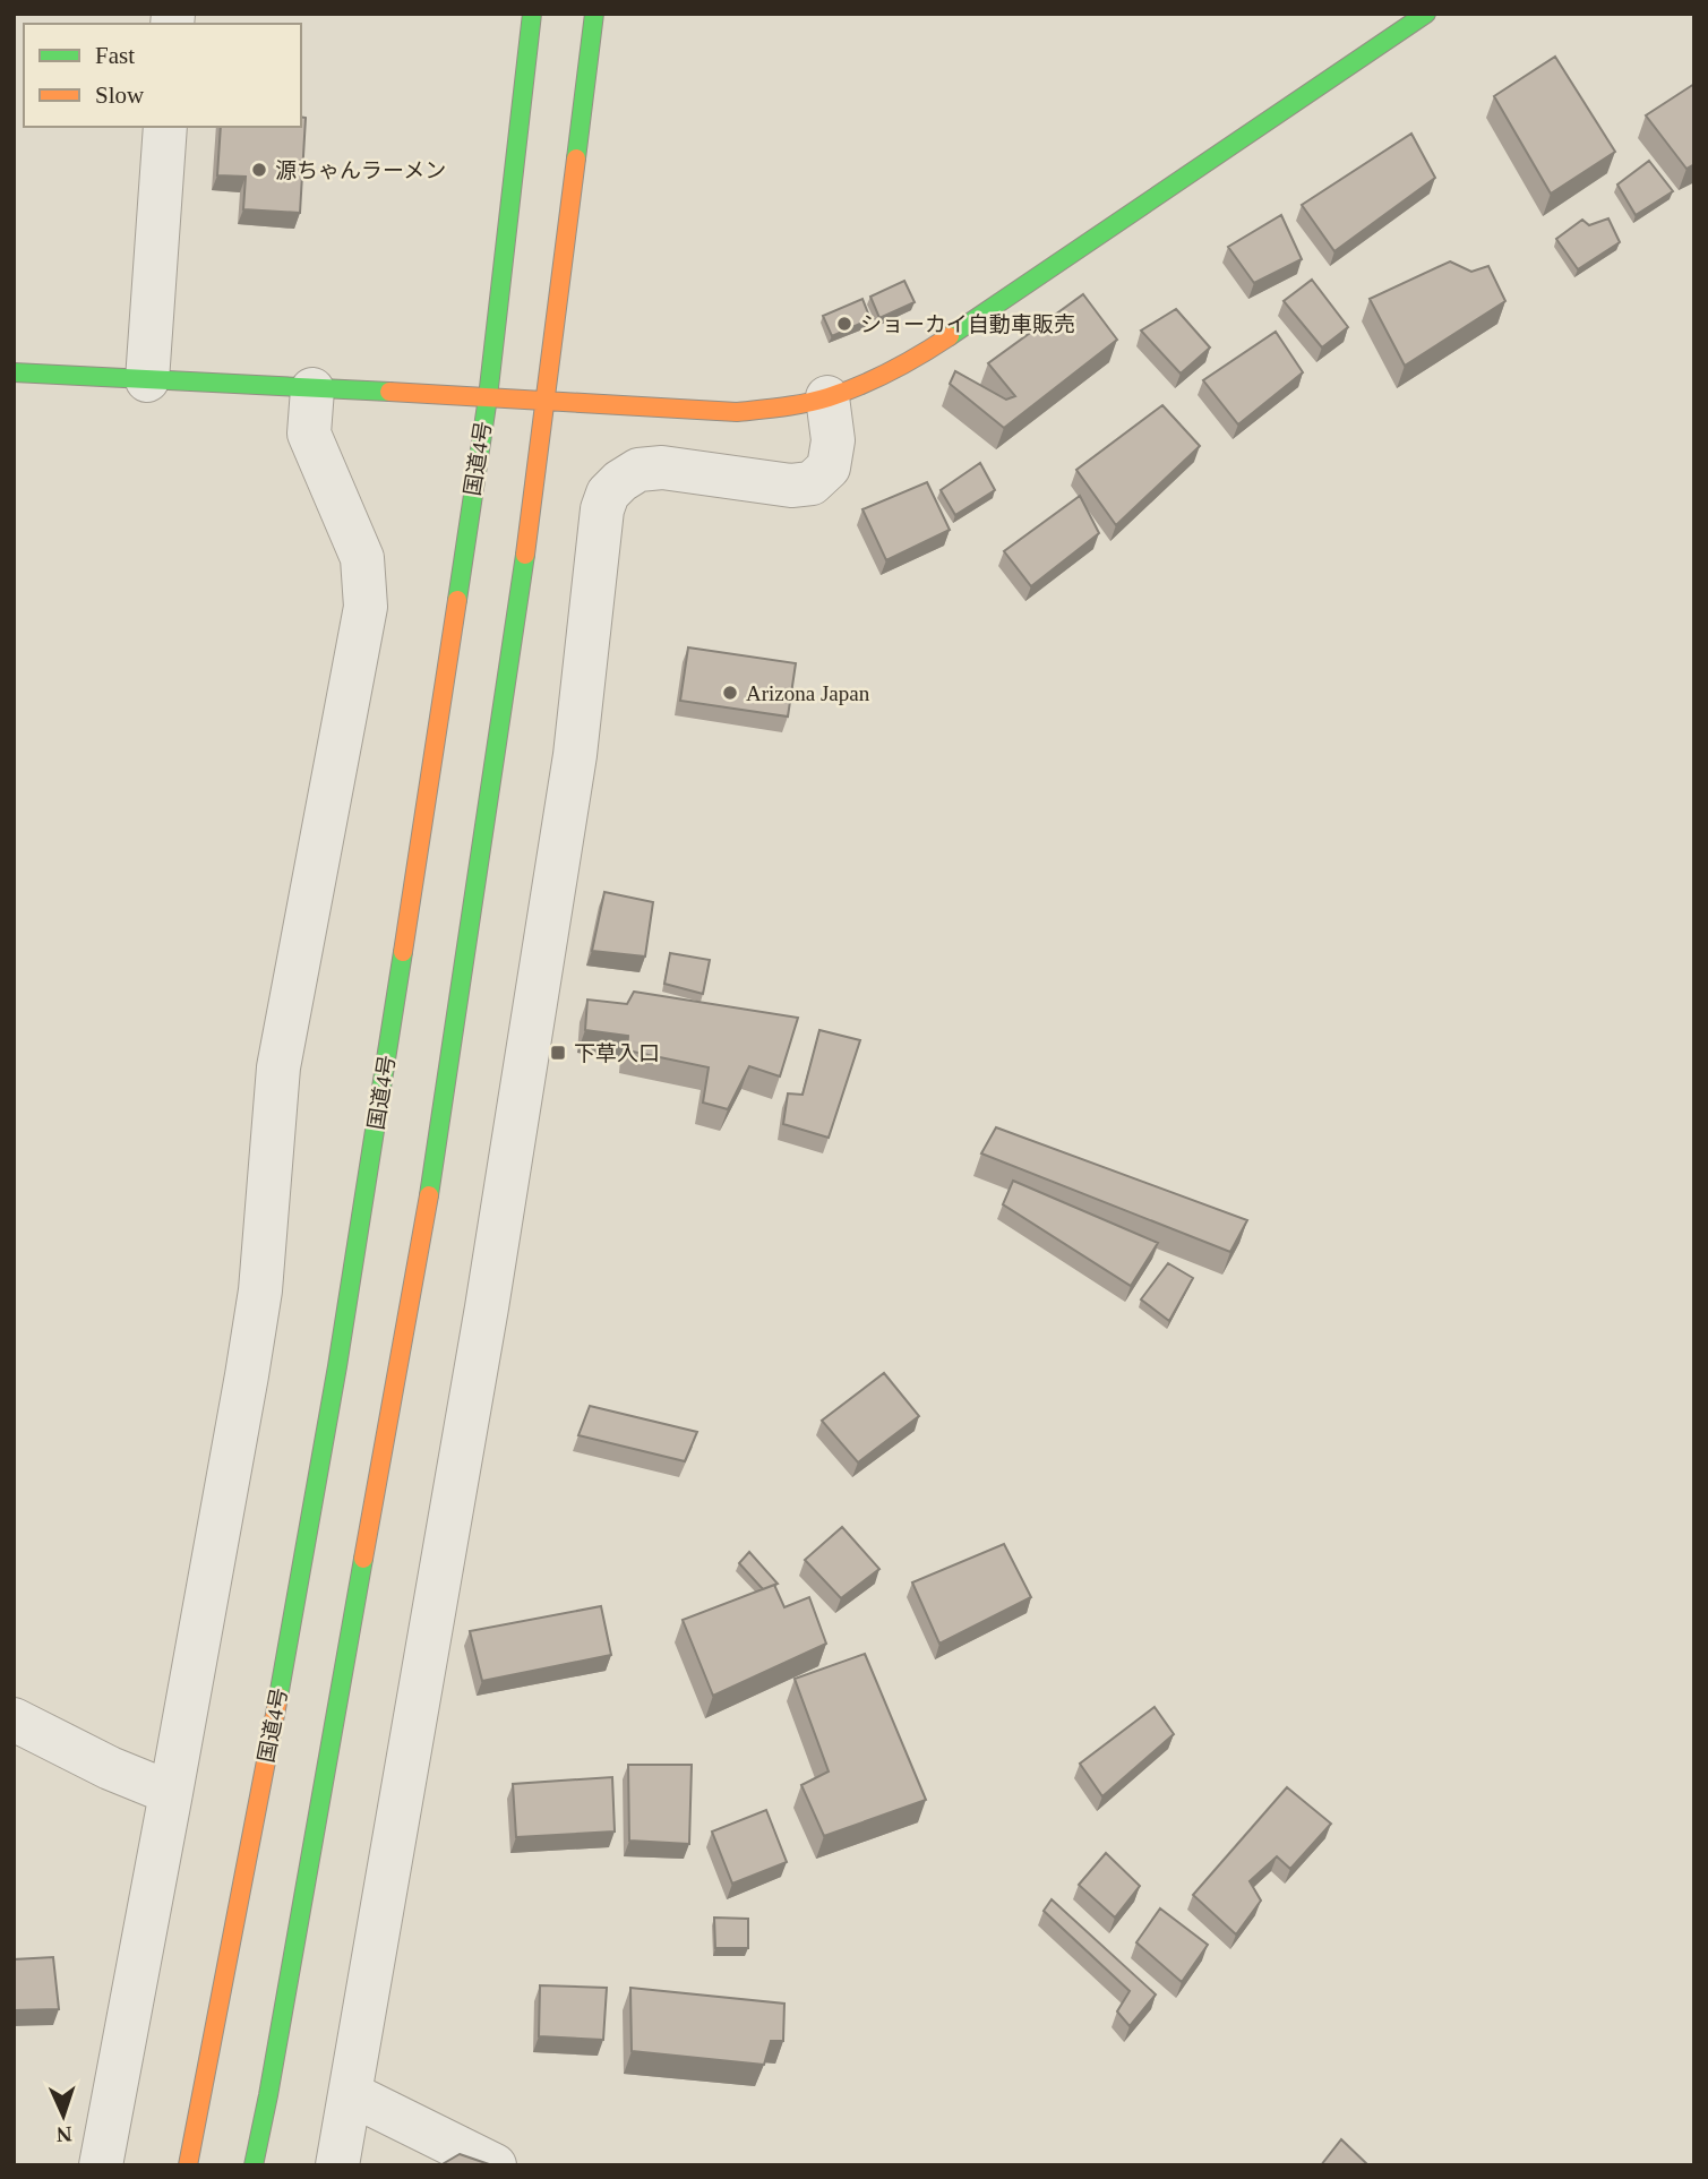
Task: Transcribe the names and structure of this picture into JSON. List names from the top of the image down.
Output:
{
  "streets": {
    "main road": ["国道4号"]
  },
  "places": {
    "other": ["源ちゃんラーメン", "ショーカイ自動車販売", "Arizona Japan"],
    "transit": ["下草入口"]
  },
  "legend": ["Fast", "Slow"],
  "north": "bottom"
}
